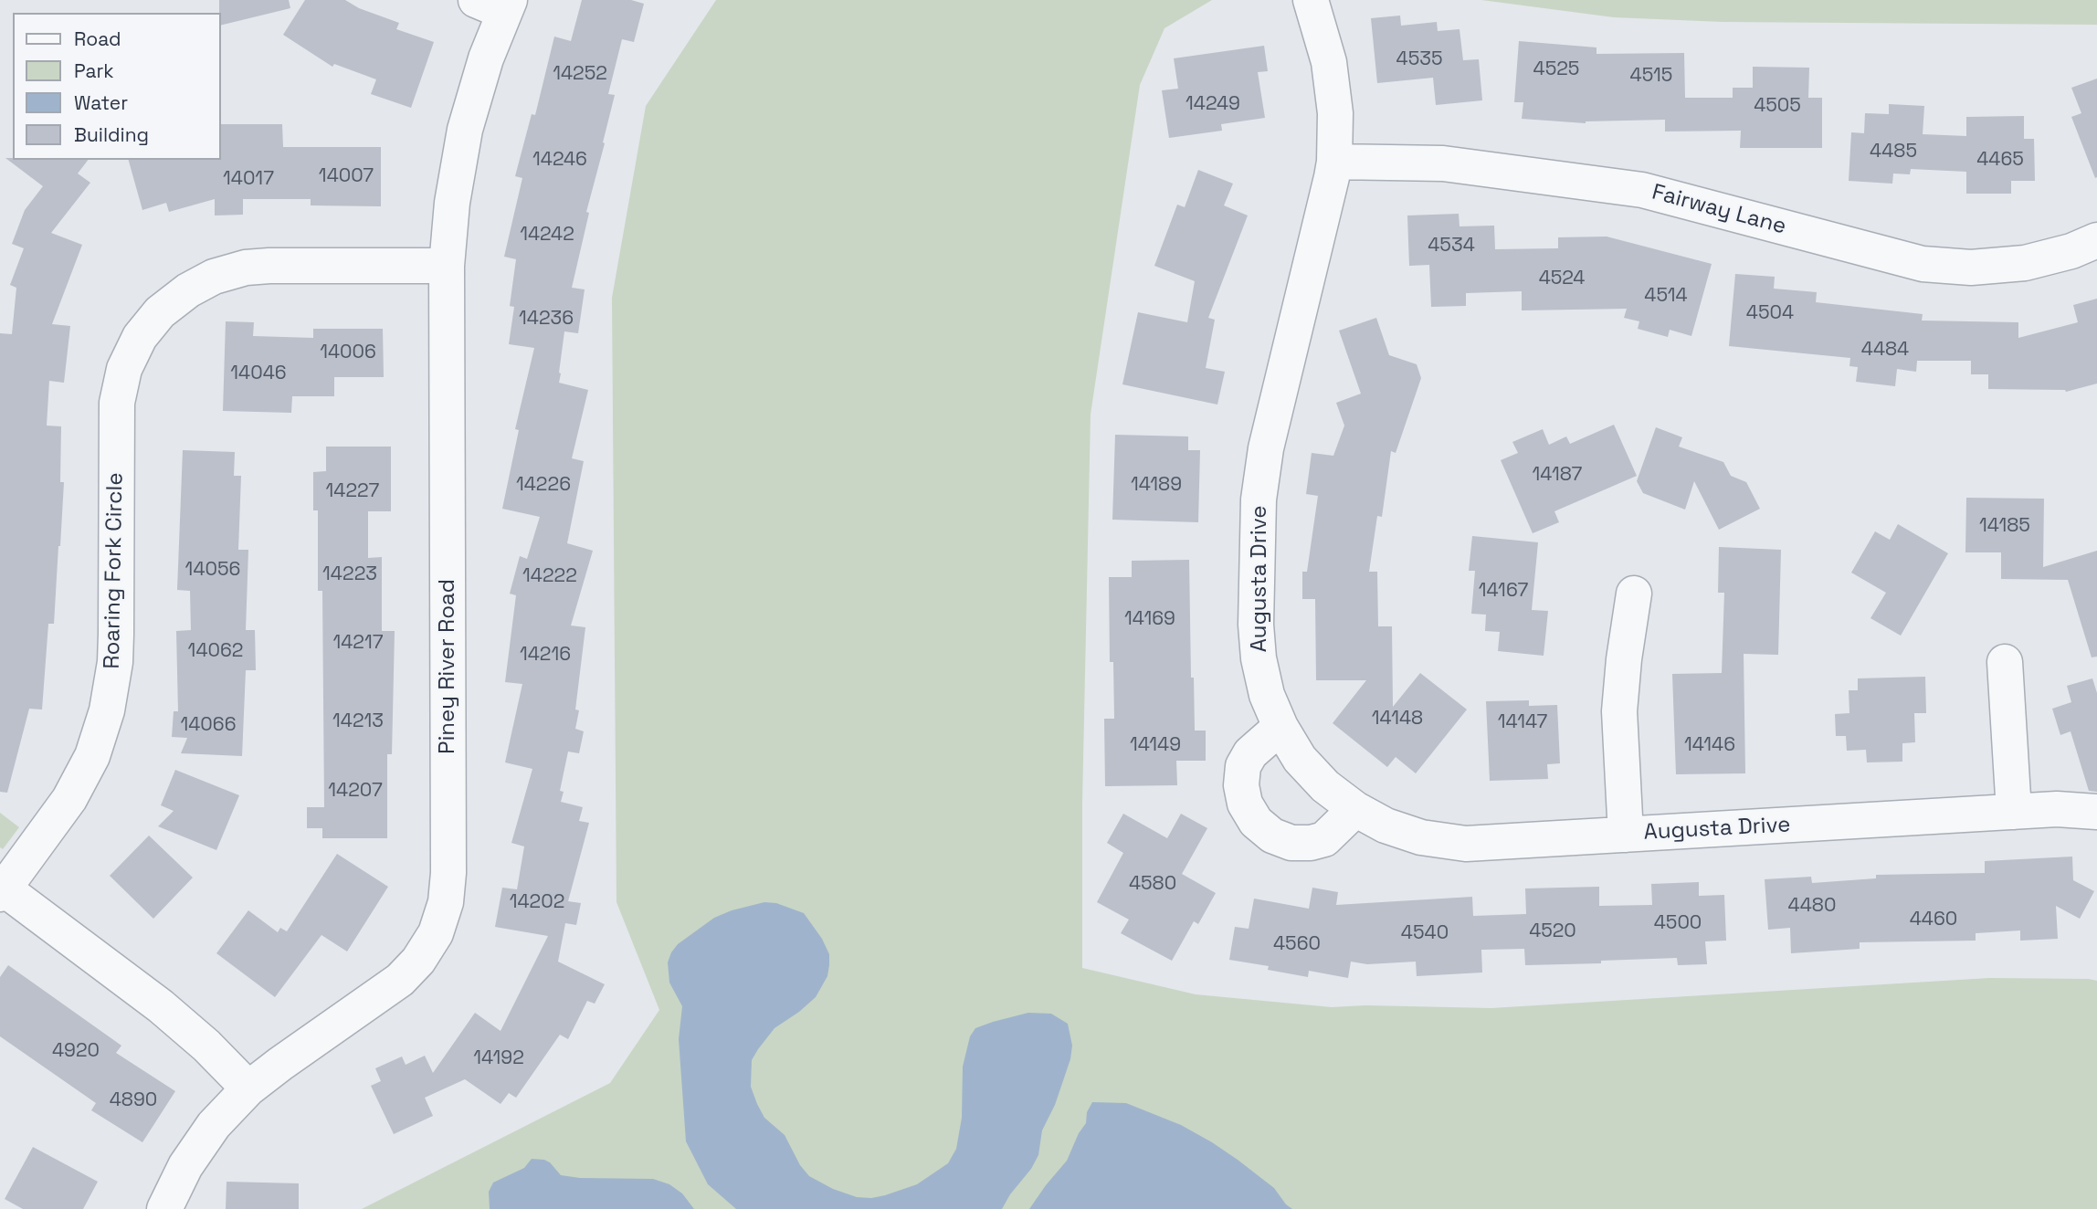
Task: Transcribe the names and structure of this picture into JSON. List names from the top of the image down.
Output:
{
  "streets": {
    "street": [
      "Fairway Lane",
      "Roaring Fork Circle",
      "Augusta Drive",
      "Piney River Road"
    ]
  },
  "crossings": [
    ["Fairway Lane", "Augusta Drive"],
    ["Roaring Fork Circle", "Piney River Road"]
  ],
  "house_numbers": [
    "4535",
    "4525",
    "14252",
    "4515",
    "14249",
    "4505",
    "4485",
    "14246",
    "4465",
    "14007",
    "14017",
    "14242",
    "4534",
    "4524",
    "4514",
    "4504",
    "14236",
    "4484",
    "14006",
    "14046",
    "14187",
    "14226",
    "14189",
    "14227",
    "14185",
    "14056",
    "14223",
    "14222",
    "14167",
    "14169",
    "14217",
    "14062",
    "14216",
    "14148",
    "14213",
    "14147",
    "14066",
    "14149",
    "14146",
    "14207",
    "4580",
    "14202",
    "4480",
    "4460",
    "4500",
    "4520",
    "4540",
    "4560",
    "4920",
    "14192",
    "4890"
  ],
  "legend": [
    "Road",
    "Park",
    "Water",
    "Building"
  ]
}
